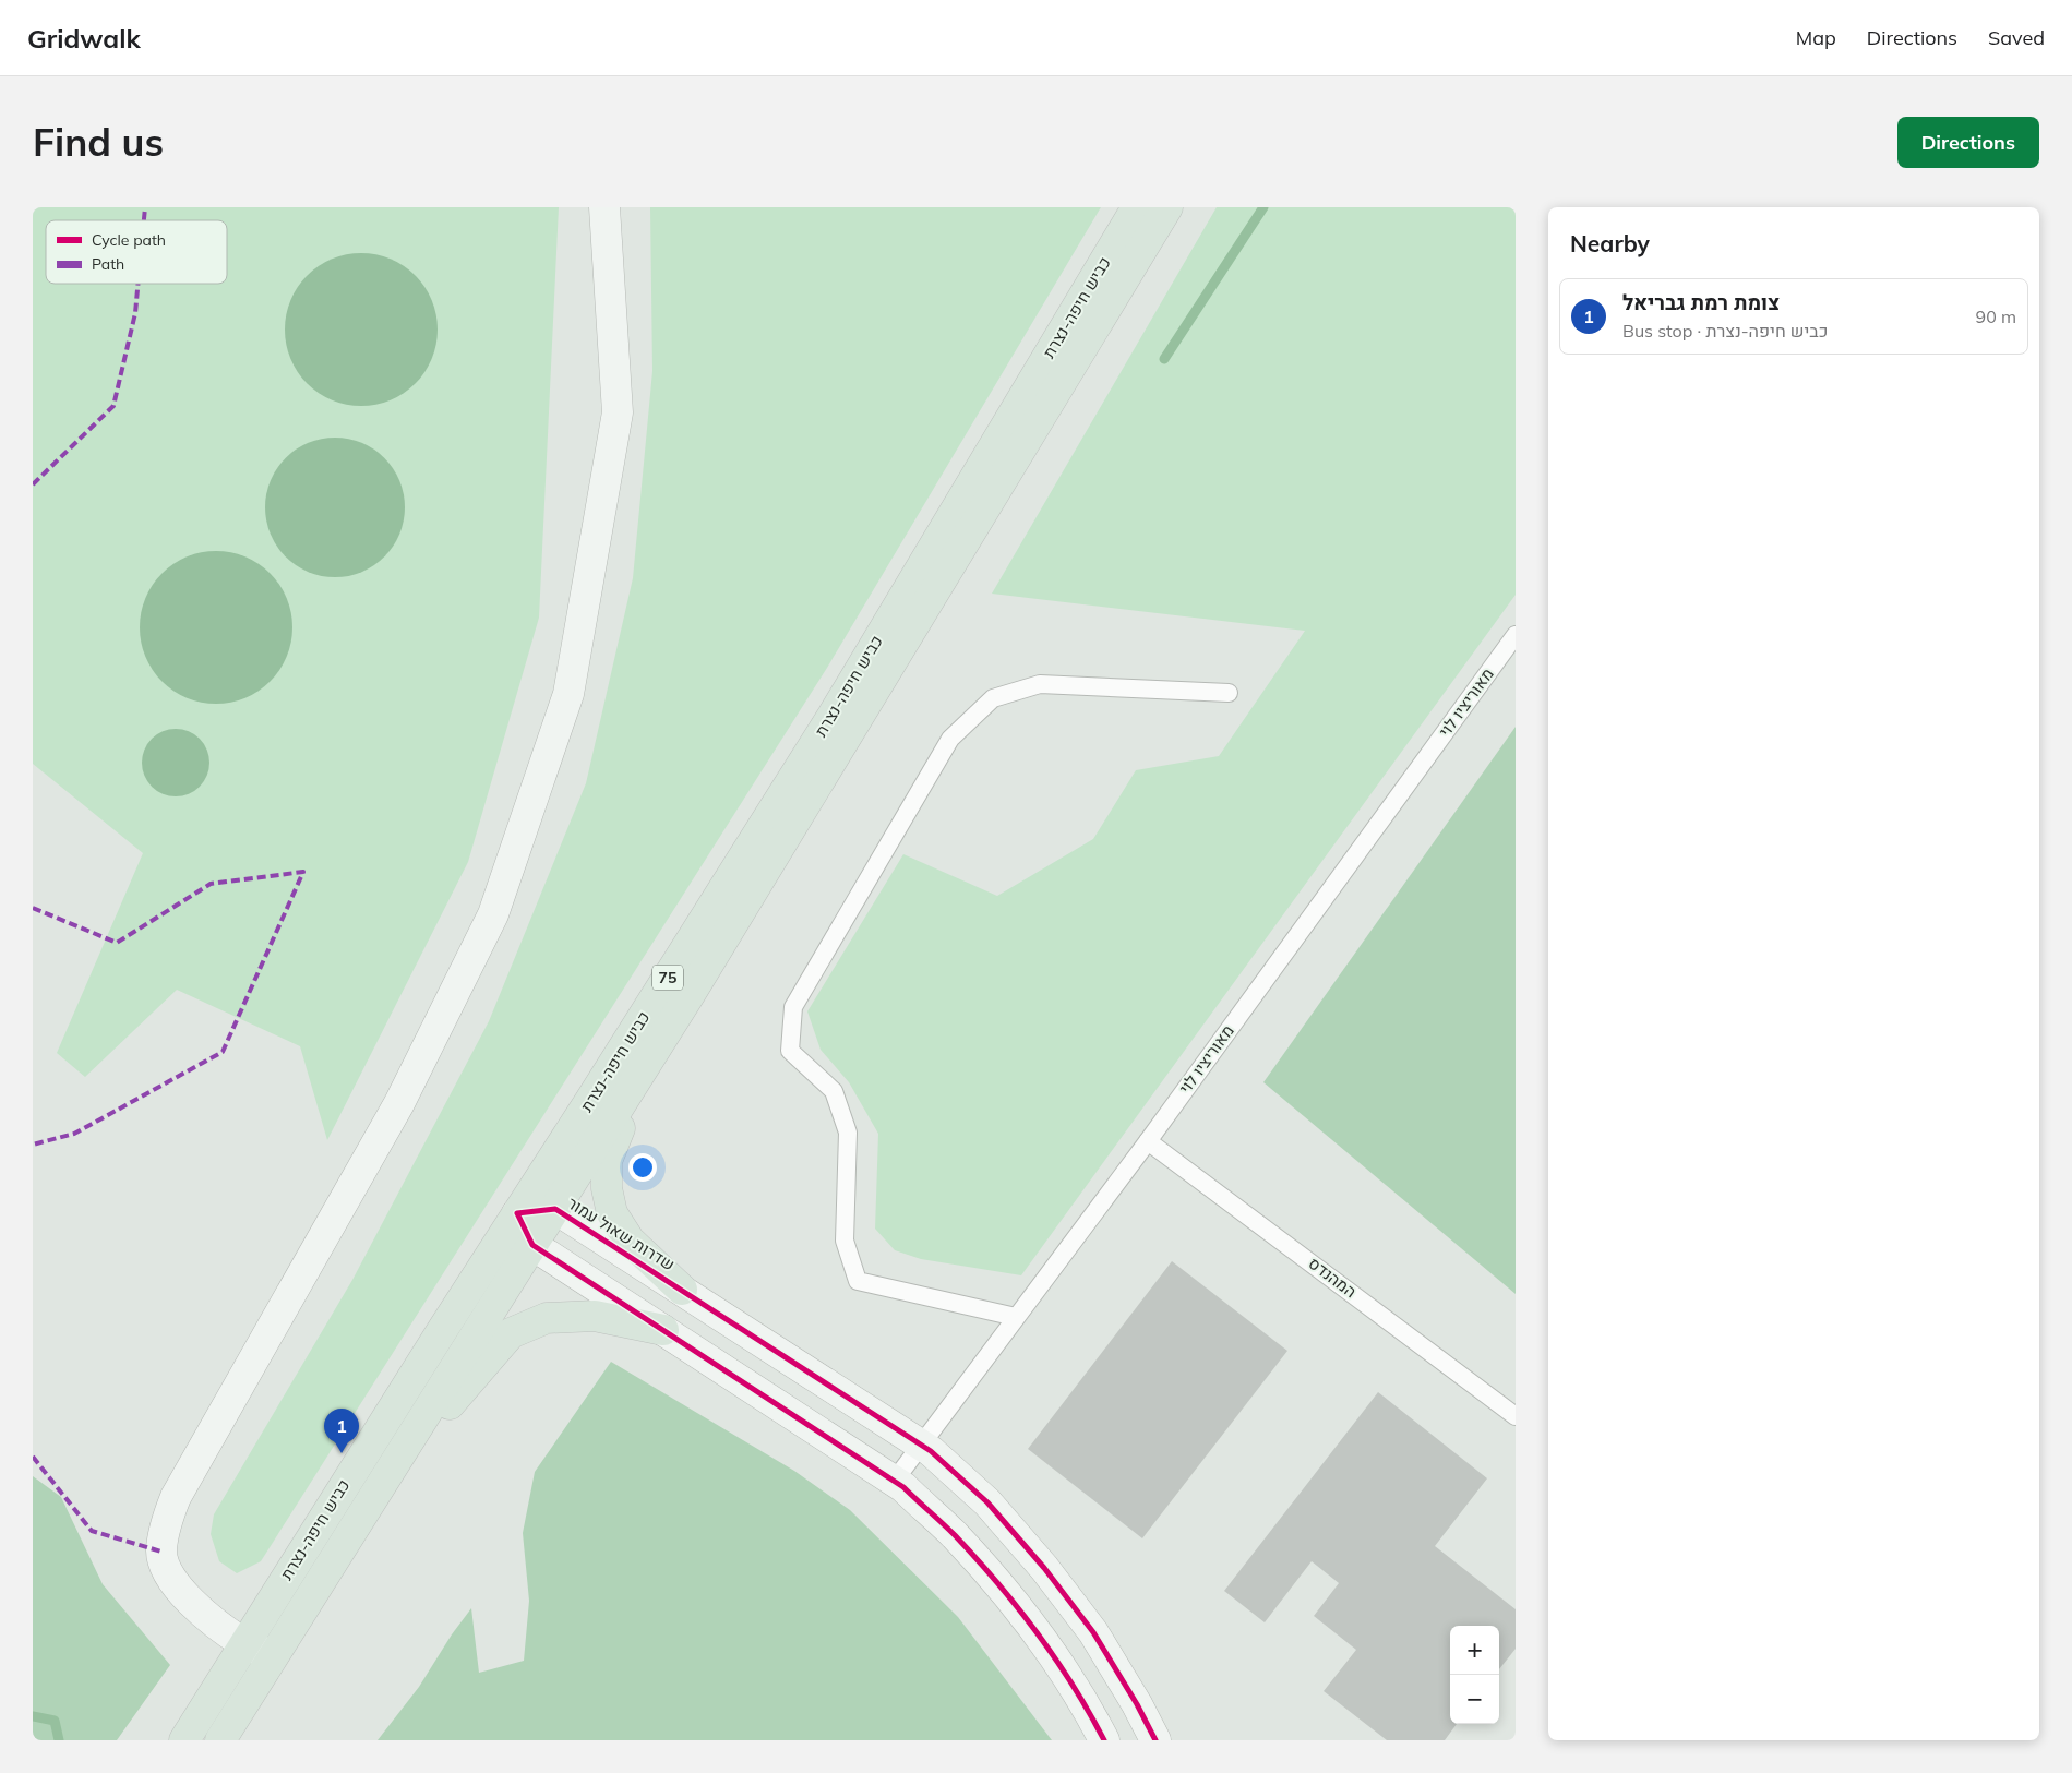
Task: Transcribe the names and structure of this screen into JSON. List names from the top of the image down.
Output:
{
  "streets": {
    "highway": ["כביש חיפה-נצרת", "75"],
    "street": ["שדרות שאול עמור"],
    "lane": ["מאוריציו לוי", "המהנדס"]
  },
  "crossings": [
    ["כביש חיפה-נצרת", "שדרות שאול עמור"],
    ["מאוריציו לוי", "שדרות שאול עמור"],
    ["מאוריציו לוי", "המהנדס"]
  ],
  "legend": ["Cycle path", "Path"],
  "page": {
    "header": "Gridwalk",
    "nav": ["Map", "Directions", "Saved"],
    "buttons": "Directions",
    "title": "Find us",
    "heading": "Nearby",
    "list": [
      {
        "mark": "1",
        "name": "צומת רמת גבריאל",
        "note": "Bus stop · כביש חיפה-נצרת",
        "value": "90 m"
      }
    ],
    "pins": "1",
    "map_buttons": ["+", "−"]
  }
}
